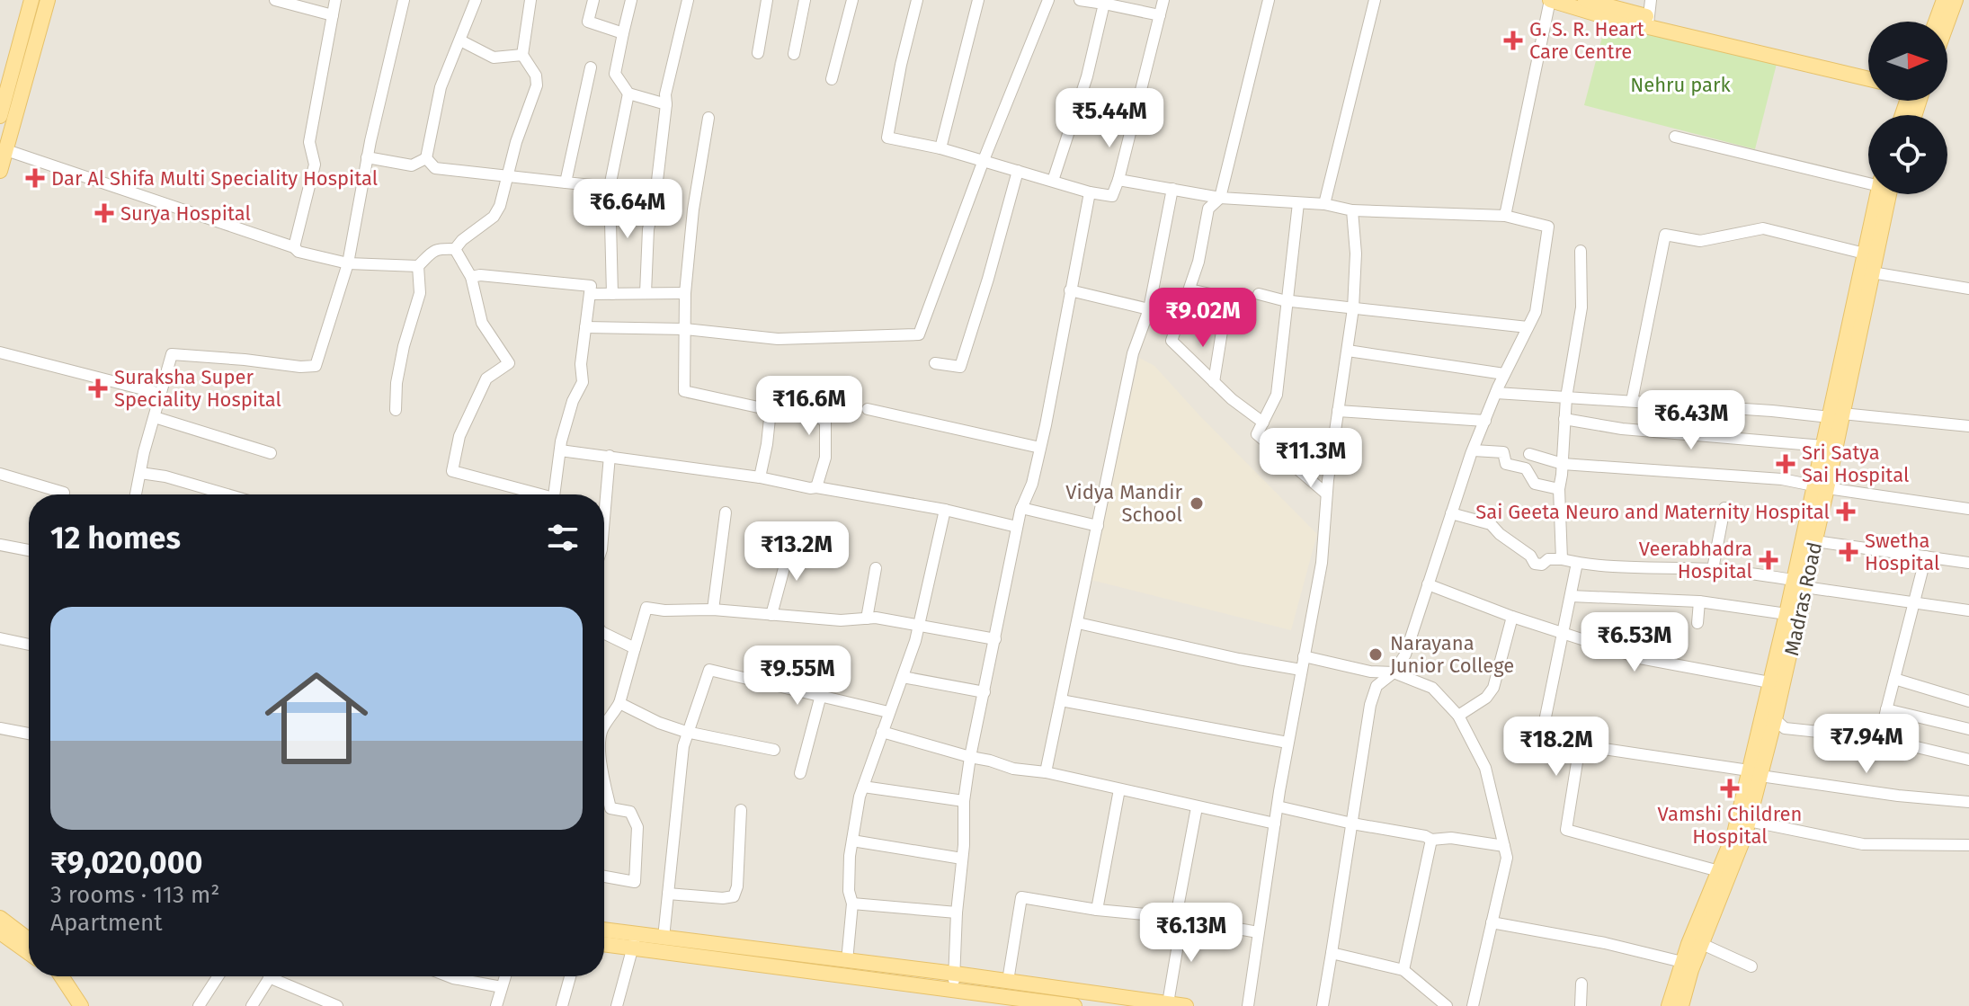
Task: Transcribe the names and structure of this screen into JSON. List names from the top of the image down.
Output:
{
  "streets": {
    "main road": ["Madras Road"]
  },
  "parks": ["Nehru park"],
  "places": {
    "health": [
      "G. S. R. Heart Care Centre",
      "Dar Al Shifa Multi Speciality Hospital",
      "Surya Hospital",
      "Suraksha Super Speciality Hospital",
      "Sri Satya Sai Hospital",
      "Sai Geeta Neuro and Maternity Hospital",
      "Swetha Hospital",
      "Veerabhadra Hospital",
      "Vamshi Children Hospital"
    ],
    "other": ["Vidya Mandir School", "Narayana Junior College"]
  },
  "north": "right",
  "page": {
    "price": [
      "₹5.44M",
      "₹6.64M",
      "₹9.02M",
      "₹16.6M",
      "₹6.43M",
      "₹11.3M",
      "₹13.2M",
      "₹6.53M",
      "₹9.55M",
      "₹7.94M",
      "₹18.2M",
      "₹6.13M"
    ],
    "heading": "12 homes",
    "list": [
      {
        "name": "₹9,020,000",
        "note": "3 rooms · 113 m² · Apartment"
      }
    ]
  }
}
